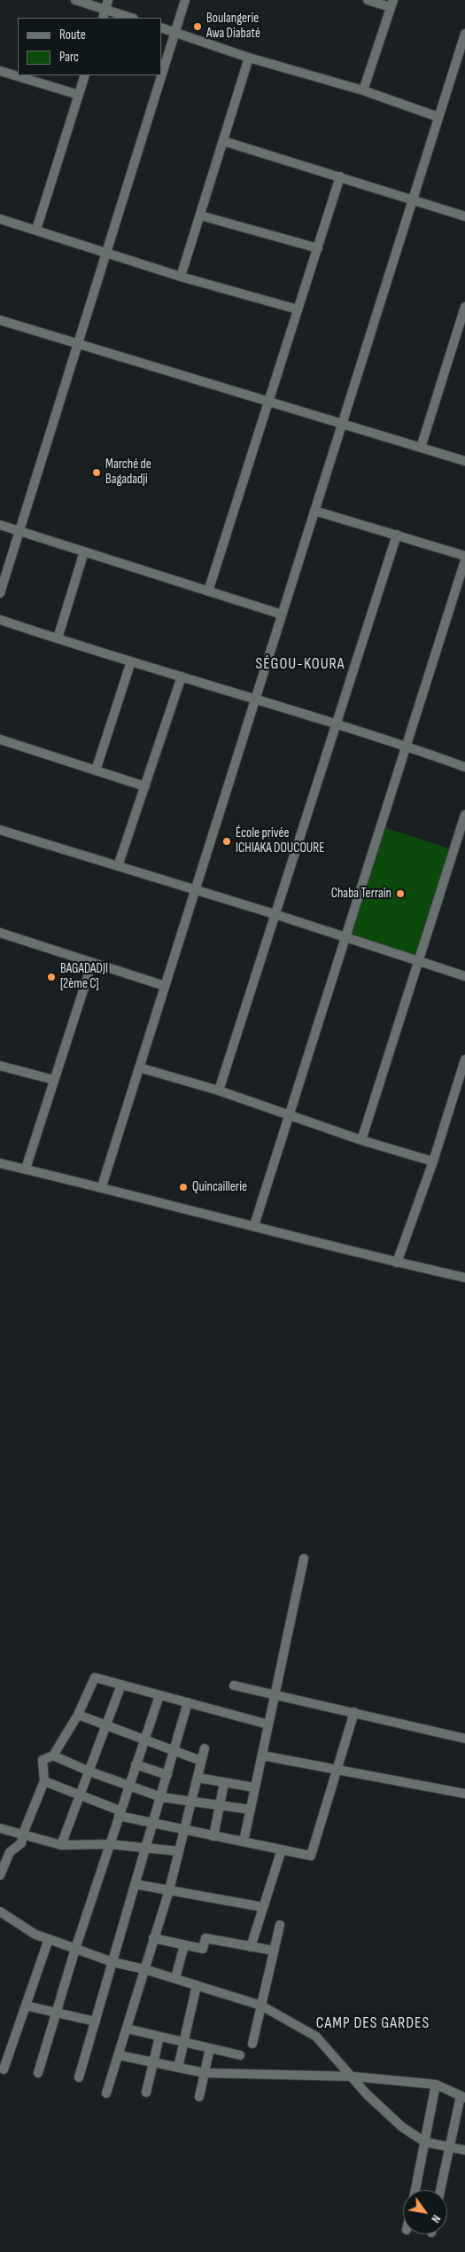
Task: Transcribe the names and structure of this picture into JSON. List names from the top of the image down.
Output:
{
  "districts": ["SÉGOU-KOURA", "CAMP DES GARDES"],
  "places": [
    "Boulangerie Awa Diabaté",
    "Marché de Bagadadji",
    "École privée ICHIAKA DOUCOURE",
    "Chaba Terrain",
    "BAGADADJI [2ème C]",
    "Quincaillerie"
  ],
  "legend": ["Route", "Parc"],
  "north": "bottom right"
}
